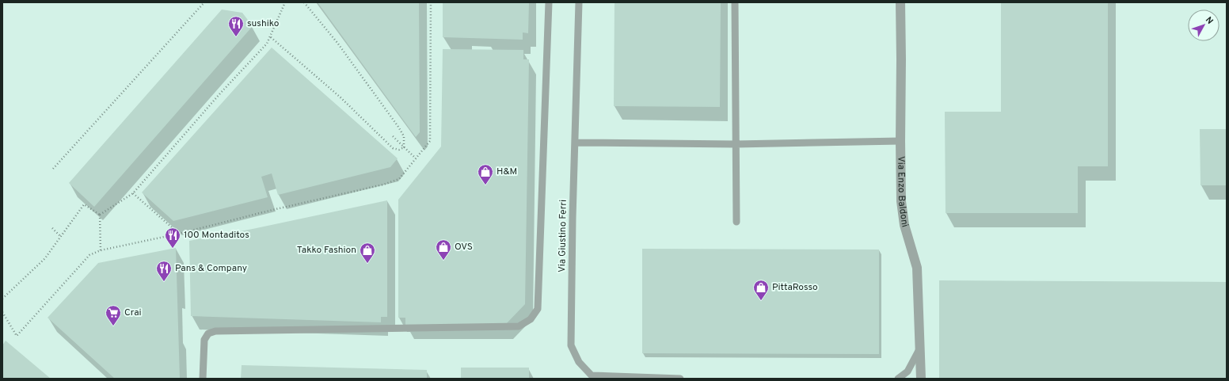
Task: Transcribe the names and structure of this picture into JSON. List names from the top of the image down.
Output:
{
  "streets": {
    "street": ["Via Enzo Baldoni"],
    "lane": ["Via Giustino Ferri"]
  },
  "places": {
    "restaurant": ["sushiko", "100 Montaditos", "Pans & Company"],
    "shop": [
      "H&M",
      "OVS",
      "Takko Fashion",
      "PittaRosso"
    ],
    "supermarket": ["Crai"]
  },
  "north": "top right"
}
